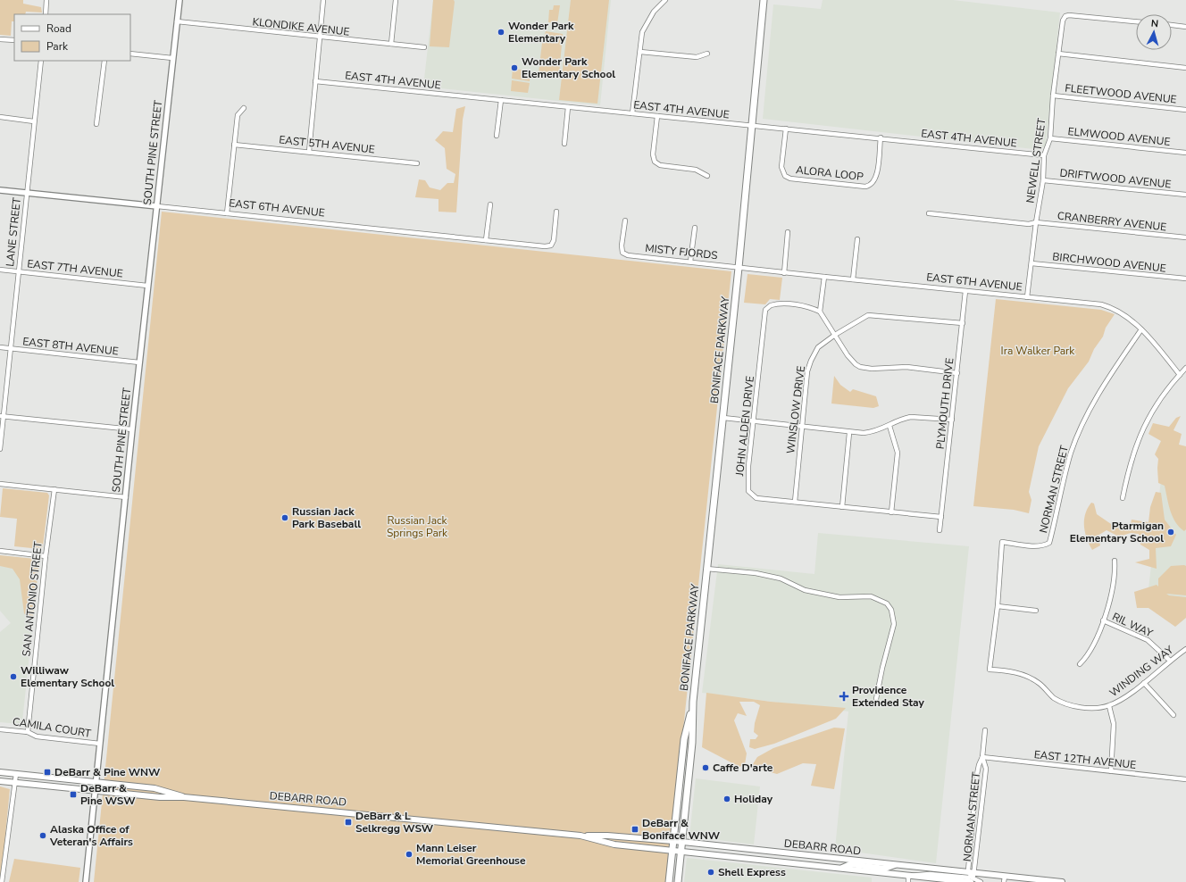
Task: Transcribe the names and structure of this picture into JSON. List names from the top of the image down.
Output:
{
  "streets": {
    "main road": ["BONIFACE PARKWAY", "DEBARR ROAD"],
    "street": [
      "KLONDIKE AVENUE",
      "EAST 4TH AVENUE",
      "FLEETWOOD AVENUE",
      "ELMWOOD AVENUE",
      "EAST 5TH AVENUE",
      "SOUTH PINE STREET",
      "NEWELL STREET",
      "ALORA LOOP",
      "DRIFTWOOD AVENUE",
      "EAST 6TH AVENUE",
      "CRANBERRY AVENUE",
      "LANE STREET",
      "MISTY FJORDS",
      "BIRCHWOOD AVENUE",
      "EAST 7TH AVENUE",
      "EAST 8TH AVENUE",
      "PLYMOUTH DRIVE",
      "WINSLOW DRIVE",
      "JOHN ALDEN DRIVE",
      "NORMAN STREET",
      "SAN ANTONIO STREET",
      "RIL WAY",
      "WINDING WAY",
      "CAMILA COURT",
      "EAST 12TH AVENUE"
    ]
  },
  "crossings": [
    ["KLONDIKE AVENUE", "SOUTH PINE STREET"],
    ["EAST 4TH AVENUE", "NEWELL STREET"],
    ["EAST 4TH AVENUE", "ALORA LOOP"],
    ["EAST 4TH AVENUE", "BONIFACE PARKWAY"],
    ["FLEETWOOD AVENUE", "NEWELL STREET"],
    ["ELMWOOD AVENUE", "NEWELL STREET"],
    ["SOUTH PINE STREET", "EAST 6TH AVENUE"],
    ["SOUTH PINE STREET", "EAST 7TH AVENUE"],
    ["SOUTH PINE STREET", "EAST 8TH AVENUE"],
    ["SOUTH PINE STREET", "CAMILA COURT"],
    ["SOUTH PINE STREET", "DEBARR ROAD"],
    ["NEWELL STREET", "DRIFTWOOD AVENUE"],
    ["NEWELL STREET", "EAST 6TH AVENUE"],
    ["NEWELL STREET", "CRANBERRY AVENUE"],
    ["NEWELL STREET", "BIRCHWOOD AVENUE"],
    ["EAST 6TH AVENUE", "LANE STREET"],
    ["EAST 6TH AVENUE", "MISTY FJORDS"],
    ["EAST 6TH AVENUE", "BONIFACE PARKWAY"],
    ["EAST 6TH AVENUE", "PLYMOUTH DRIVE"],
    ["EAST 6TH AVENUE", "NORMAN STREET"],
    ["LANE STREET", "EAST 7TH AVENUE"],
    ["LANE STREET", "EAST 8TH AVENUE"],
    ["MISTY FJORDS", "BONIFACE PARKWAY"],
    ["BONIFACE PARKWAY", "DEBARR ROAD"],
    ["PLYMOUTH DRIVE", "WINSLOW DRIVE"],
    ["PLYMOUTH DRIVE", "JOHN ALDEN DRIVE"],
    ["WINSLOW DRIVE", "JOHN ALDEN DRIVE"],
    ["NORMAN STREET", "WINDING WAY"],
    ["NORMAN STREET", "EAST 12TH AVENUE"],
    ["NORMAN STREET", "DEBARR ROAD"],
    ["SAN ANTONIO STREET", "CAMILA COURT"],
    ["RIL WAY", "WINDING WAY"]
  ],
  "parks": ["Ira Walker Park", "Russian Jack Springs Park"],
  "places": {
    "other": [
      "Wonder Park Elementary",
      "Wonder Park Elementary School",
      "Russian Jack Park Baseball",
      "Ptarmigan Elementary School",
      "Williwaw Elementary School",
      "Caffe D'arte",
      "Holiday",
      "Alaska Office of Veteran's Affairs",
      "Mann Leiser Memorial Greenhouse",
      "Shell Express"
    ],
    "health": ["Providence Extended Stay"],
    "transit": [
      "DeBarr & Pine WNW",
      "DeBarr & Pine WSW",
      "DeBarr & L Selkregg WSW",
      "DeBarr & Boniface WNW"
    ]
  },
  "legend": ["Road", "Park"],
  "north": "top"
}
